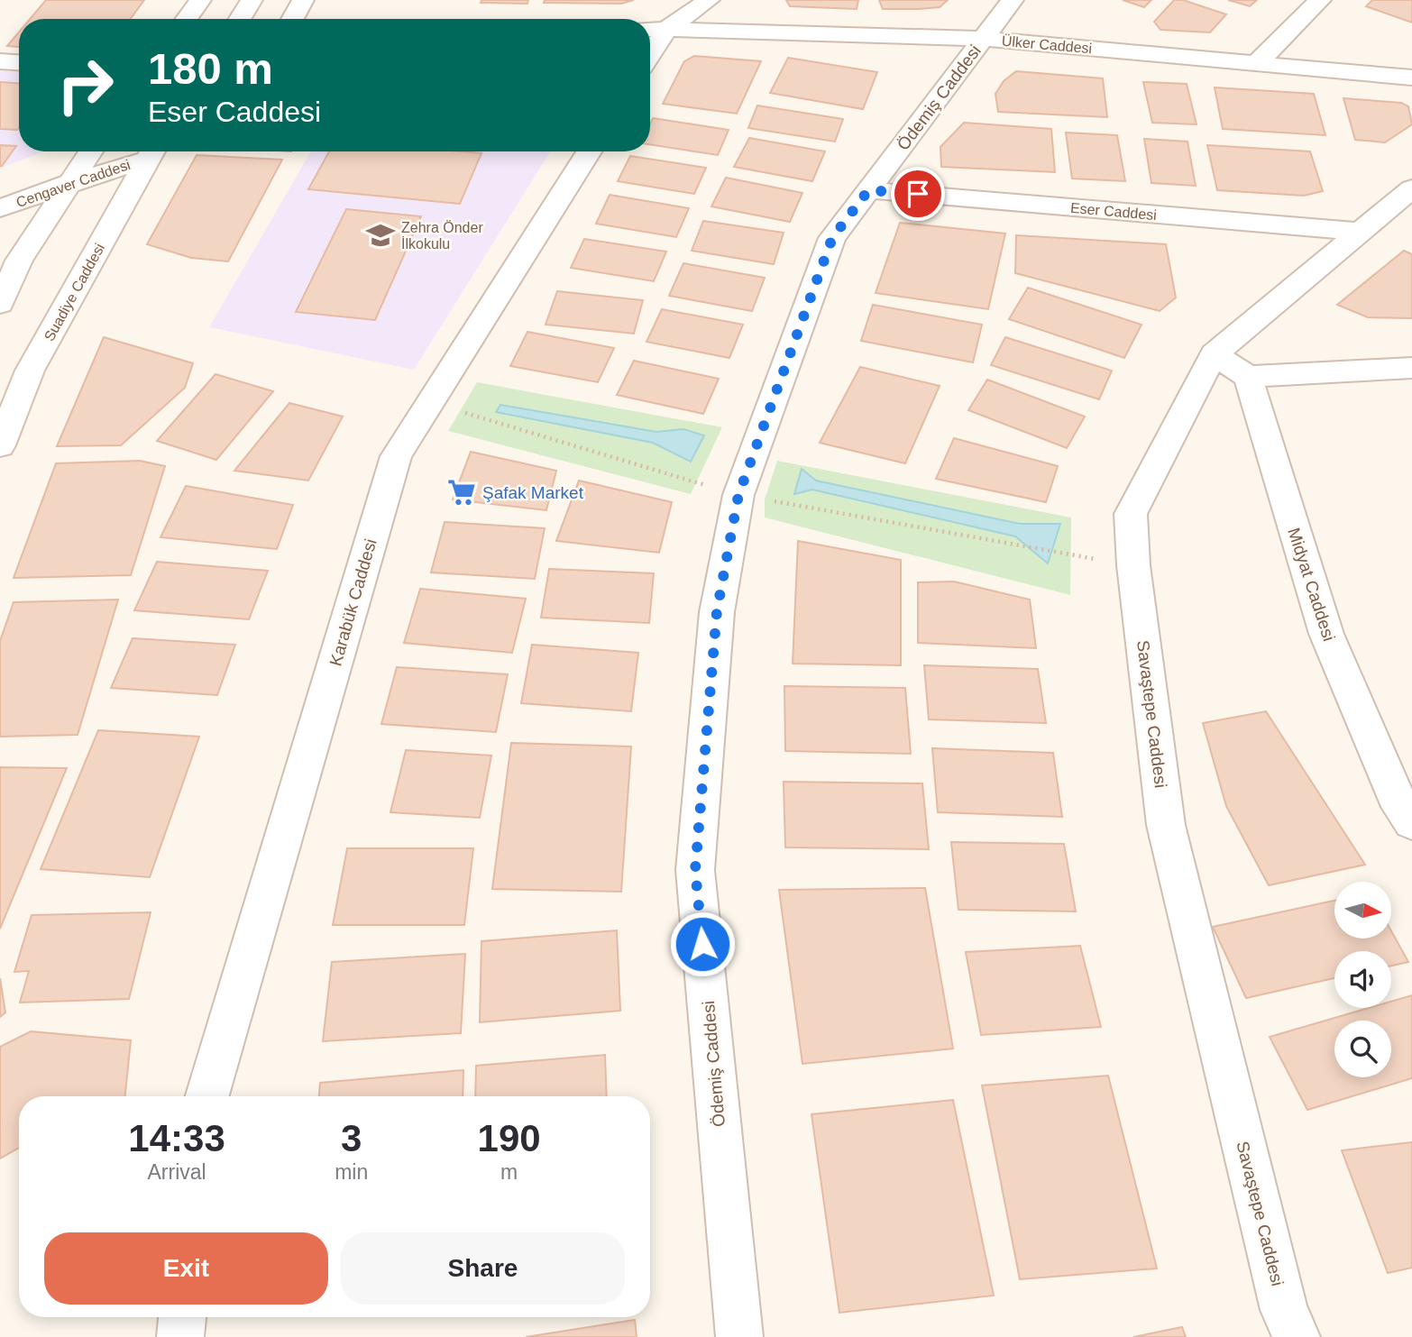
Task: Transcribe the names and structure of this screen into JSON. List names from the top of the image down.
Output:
{
  "streets": {
    "street": [
      "Ülker Caddesi",
      "Ödemiş Caddesi",
      "Cengaver Caddesi",
      "Eser Caddesi",
      "Suadiye Caddesi",
      "Midyat Caddesi",
      "Karabük Caddesi",
      "Savaştepe Caddesi"
    ]
  },
  "crossings": [
    ["Ülker Caddesi", "Ödemiş Caddesi"],
    ["Ödemiş Caddesi", "Eser Caddesi"],
    ["Cengaver Caddesi", "Suadiye Caddesi"],
    ["Eser Caddesi", "Savaştepe Caddesi"]
  ],
  "places": {
    "school or university": ["Zehra Önder İlkokulu"],
    "supermarket": ["Şafak Market"]
  },
  "north": "right",
  "page": {
    "turn": ["180 m", "Eser Caddesi"],
    "eta": [
      "14:33",
      "Arrival",
      "3",
      "min",
      "190",
      "m"
    ],
    "buttons": ["Exit", "Share"]
  }
}
